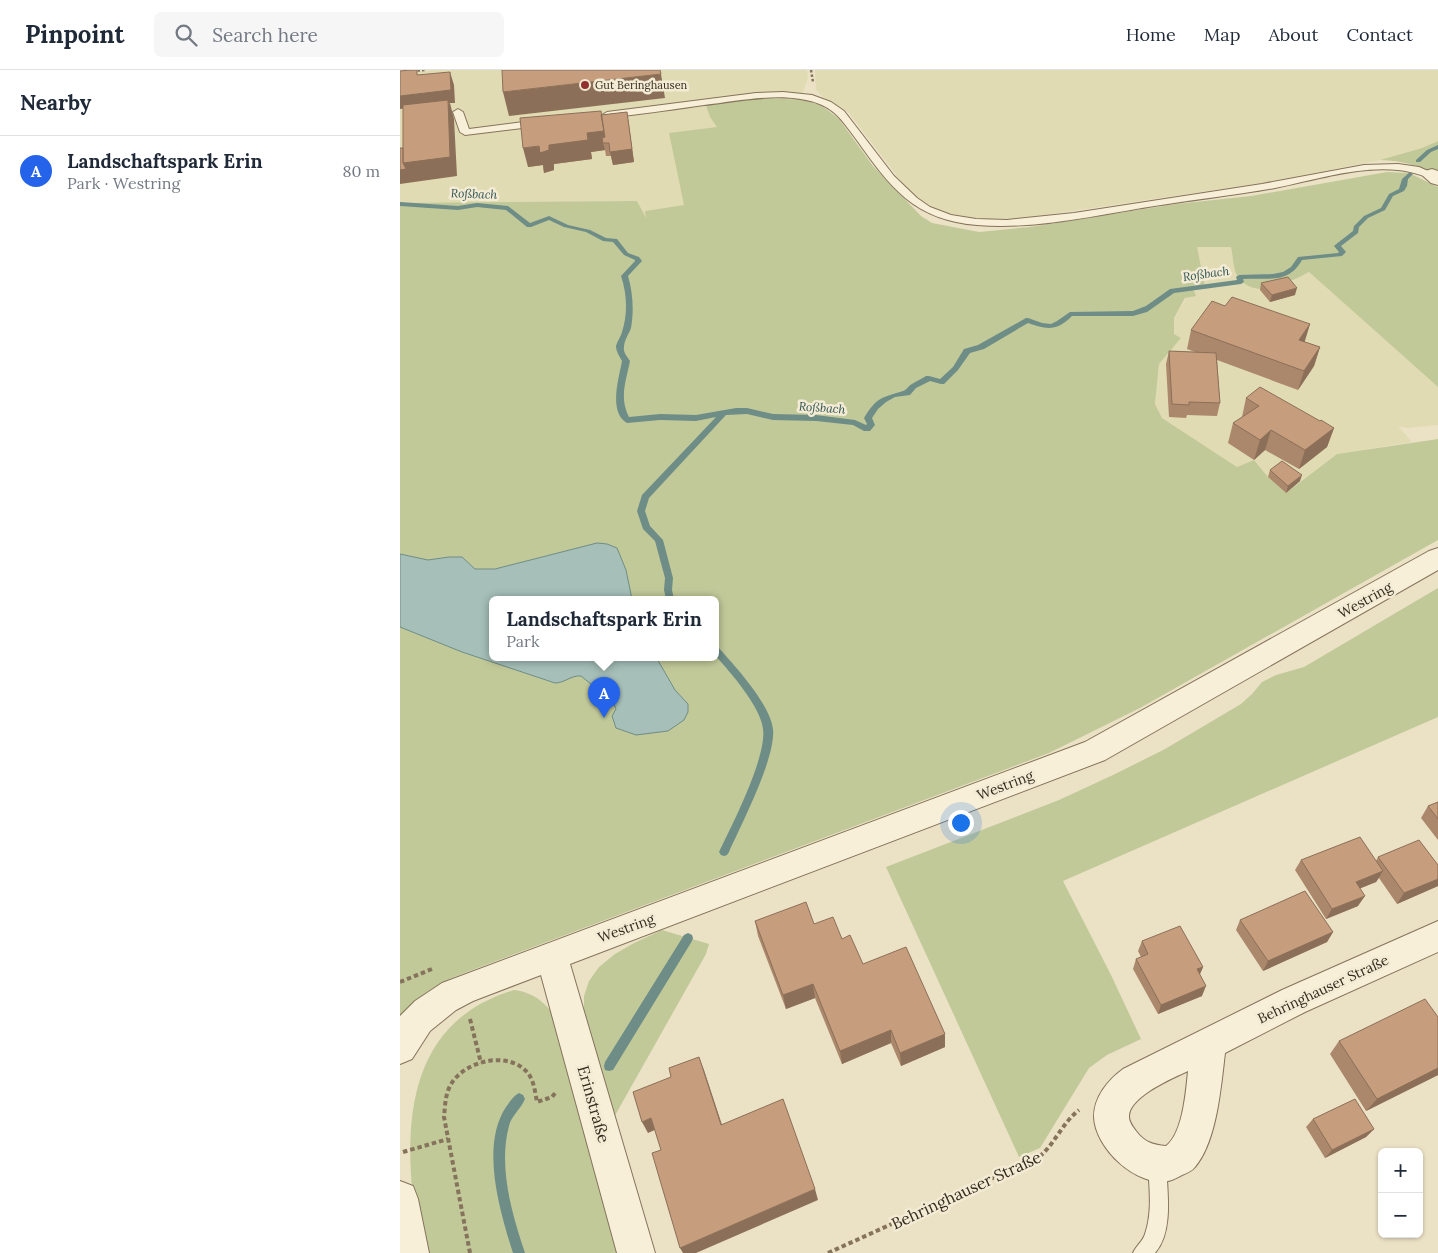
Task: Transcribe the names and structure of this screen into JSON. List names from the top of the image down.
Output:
{
  "streets": {
    "street": ["Westring", "Behringhauser Straße", "Erinstraße"]
  },
  "crossings": [
    ["Westring", "Erinstraße"]
  ],
  "water": ["Roßbach"],
  "places": ["Gut Beringhausen"],
  "page": {
    "header": "Pinpoint",
    "search": "Search here",
    "nav": [
      "Home",
      "Map",
      "About",
      "Contact"
    ],
    "heading": "Nearby",
    "list": [
      {
        "mark": "A",
        "name": "Landschaftspark Erin",
        "note": "Park · Westring",
        "value": "80 m"
      }
    ],
    "popup": ["Landschaftspark Erin", "Park"],
    "pins": "A",
    "map_buttons": ["+", "−"]
  }
}
